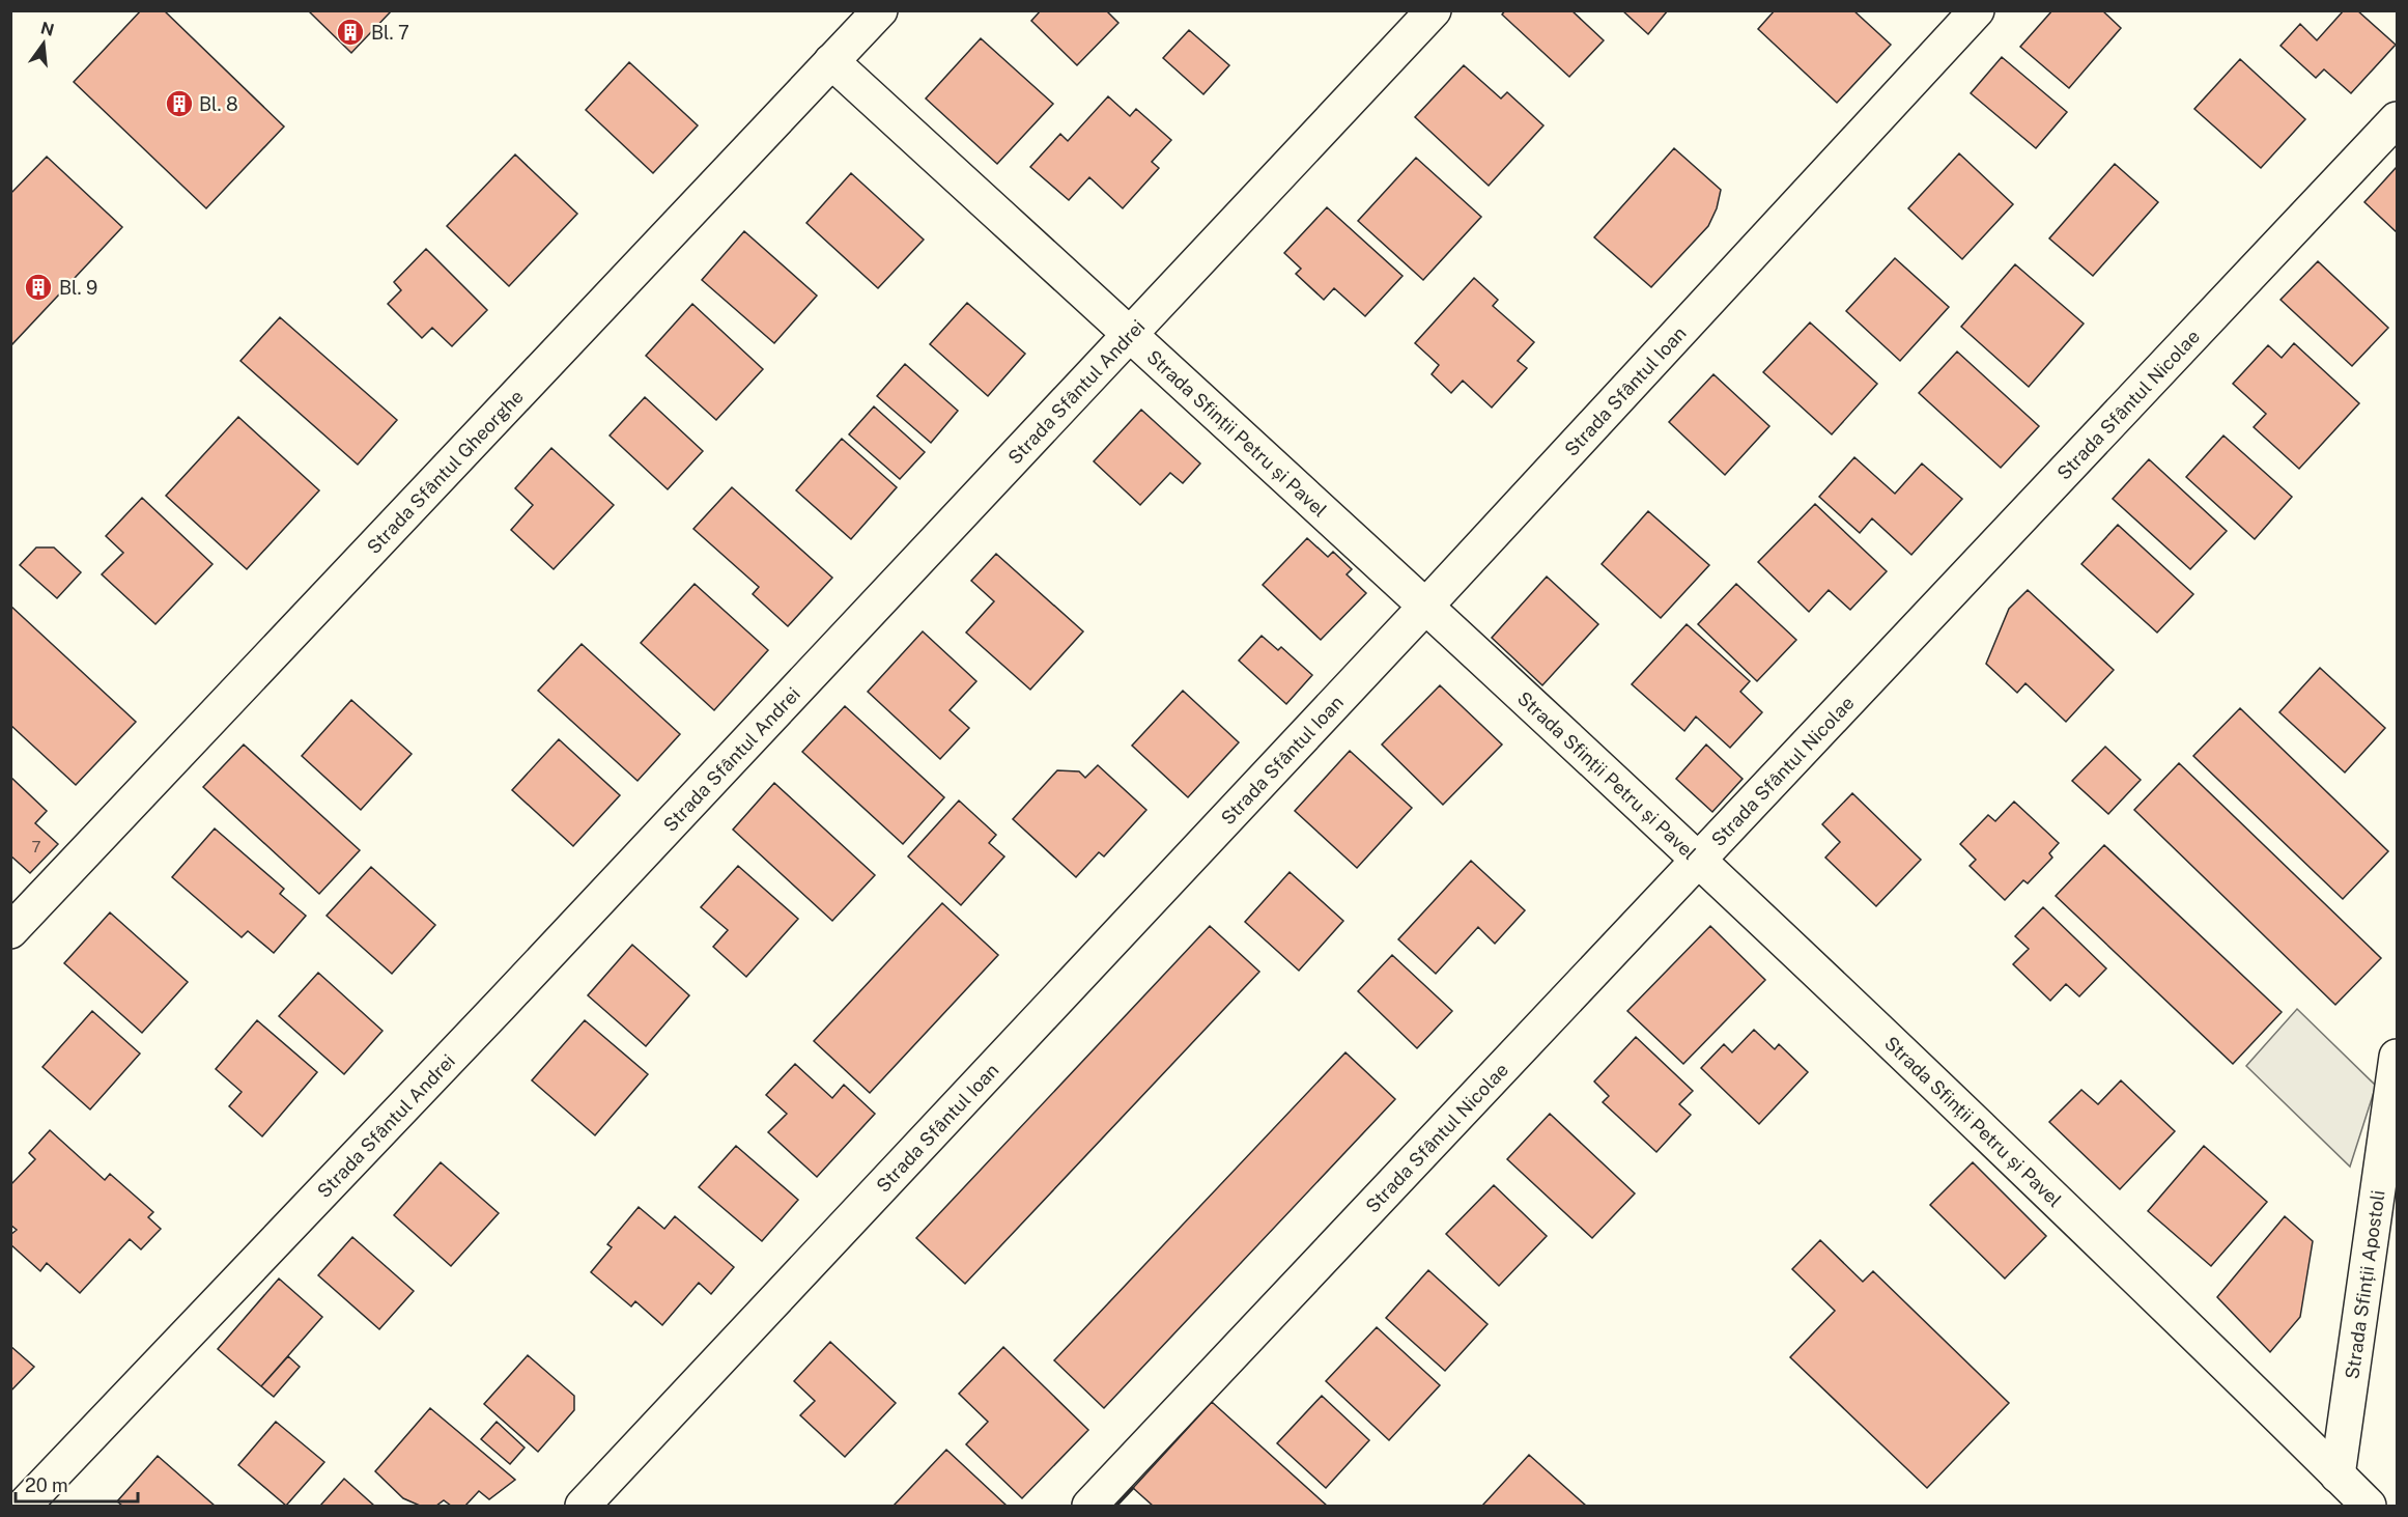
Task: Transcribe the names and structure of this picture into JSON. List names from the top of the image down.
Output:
{
  "streets": {
    "street": [
      "Strada Sfântul Ioan",
      "Strada Sfântul Andrei",
      "Strada Sfântul Nicolae",
      "Strada Sfinții Petru și Pavel",
      "Strada Sfântul Gheorghe",
      "Strada Sfinții Apostoli"
    ]
  },
  "crossings": [
    ["Strada Sfântul Ioan", "Strada Sfinții Petru și Pavel"],
    ["Strada Sfântul Andrei", "Strada Sfinții Petru și Pavel"],
    ["Strada Sfântul Nicolae", "Strada Sfinții Petru și Pavel"],
    ["Strada Sfinții Petru și Pavel", "Strada Sfântul Gheorghe"],
    ["Strada Sfinții Petru și Pavel", "Strada Sfinții Apostoli"]
  ],
  "places": {
    "building": ["Bl. 7", "Bl. 8", "Bl. 9"]
  },
  "house_numbers": ["7"],
  "scale_bar": "20 m",
  "north": "top"
}
